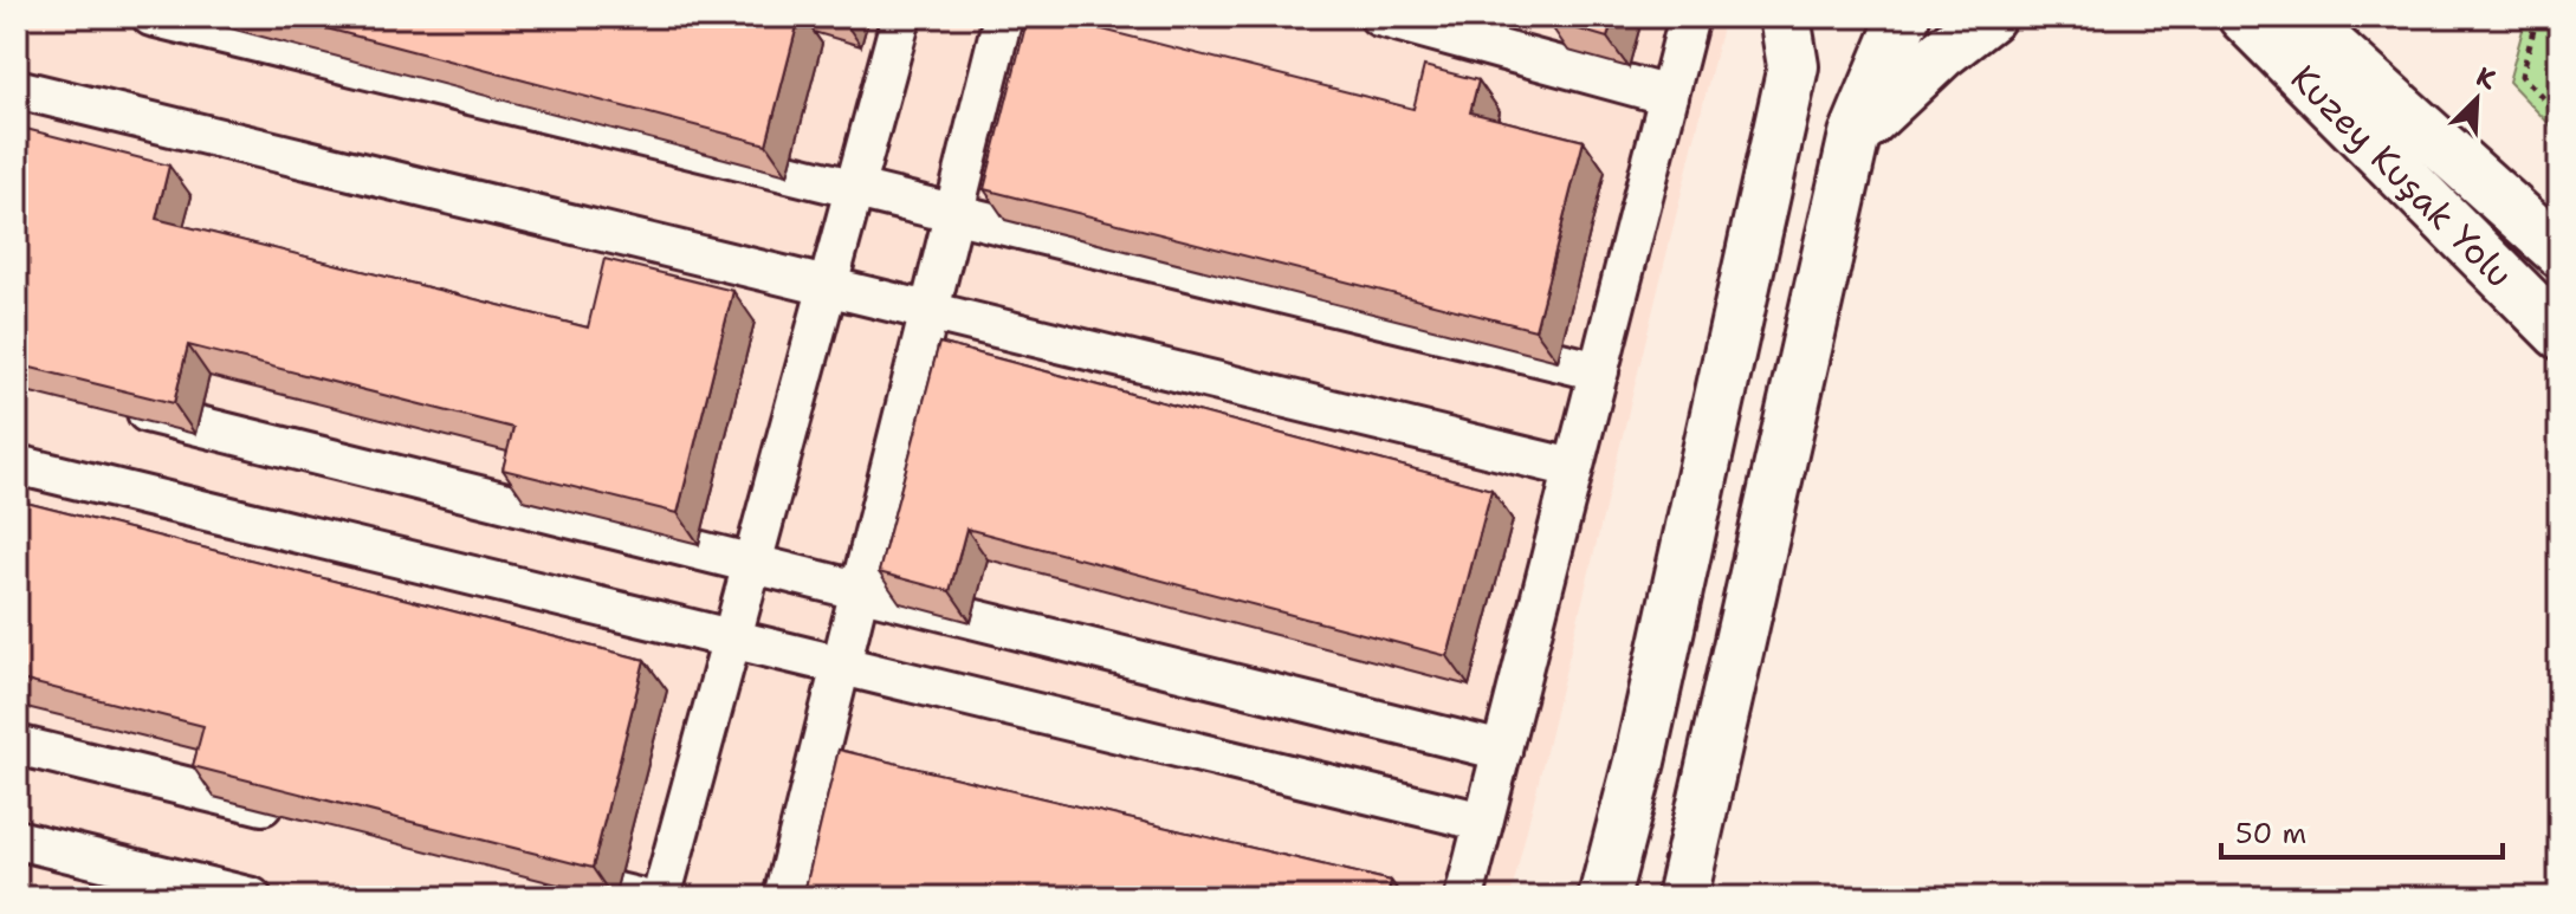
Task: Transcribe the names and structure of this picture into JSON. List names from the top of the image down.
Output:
{
  "streets": {
    "main road": ["Kuzey Kuşak Yolu"]
  },
  "scale_bar": "50 m",
  "north": "top right"
}
